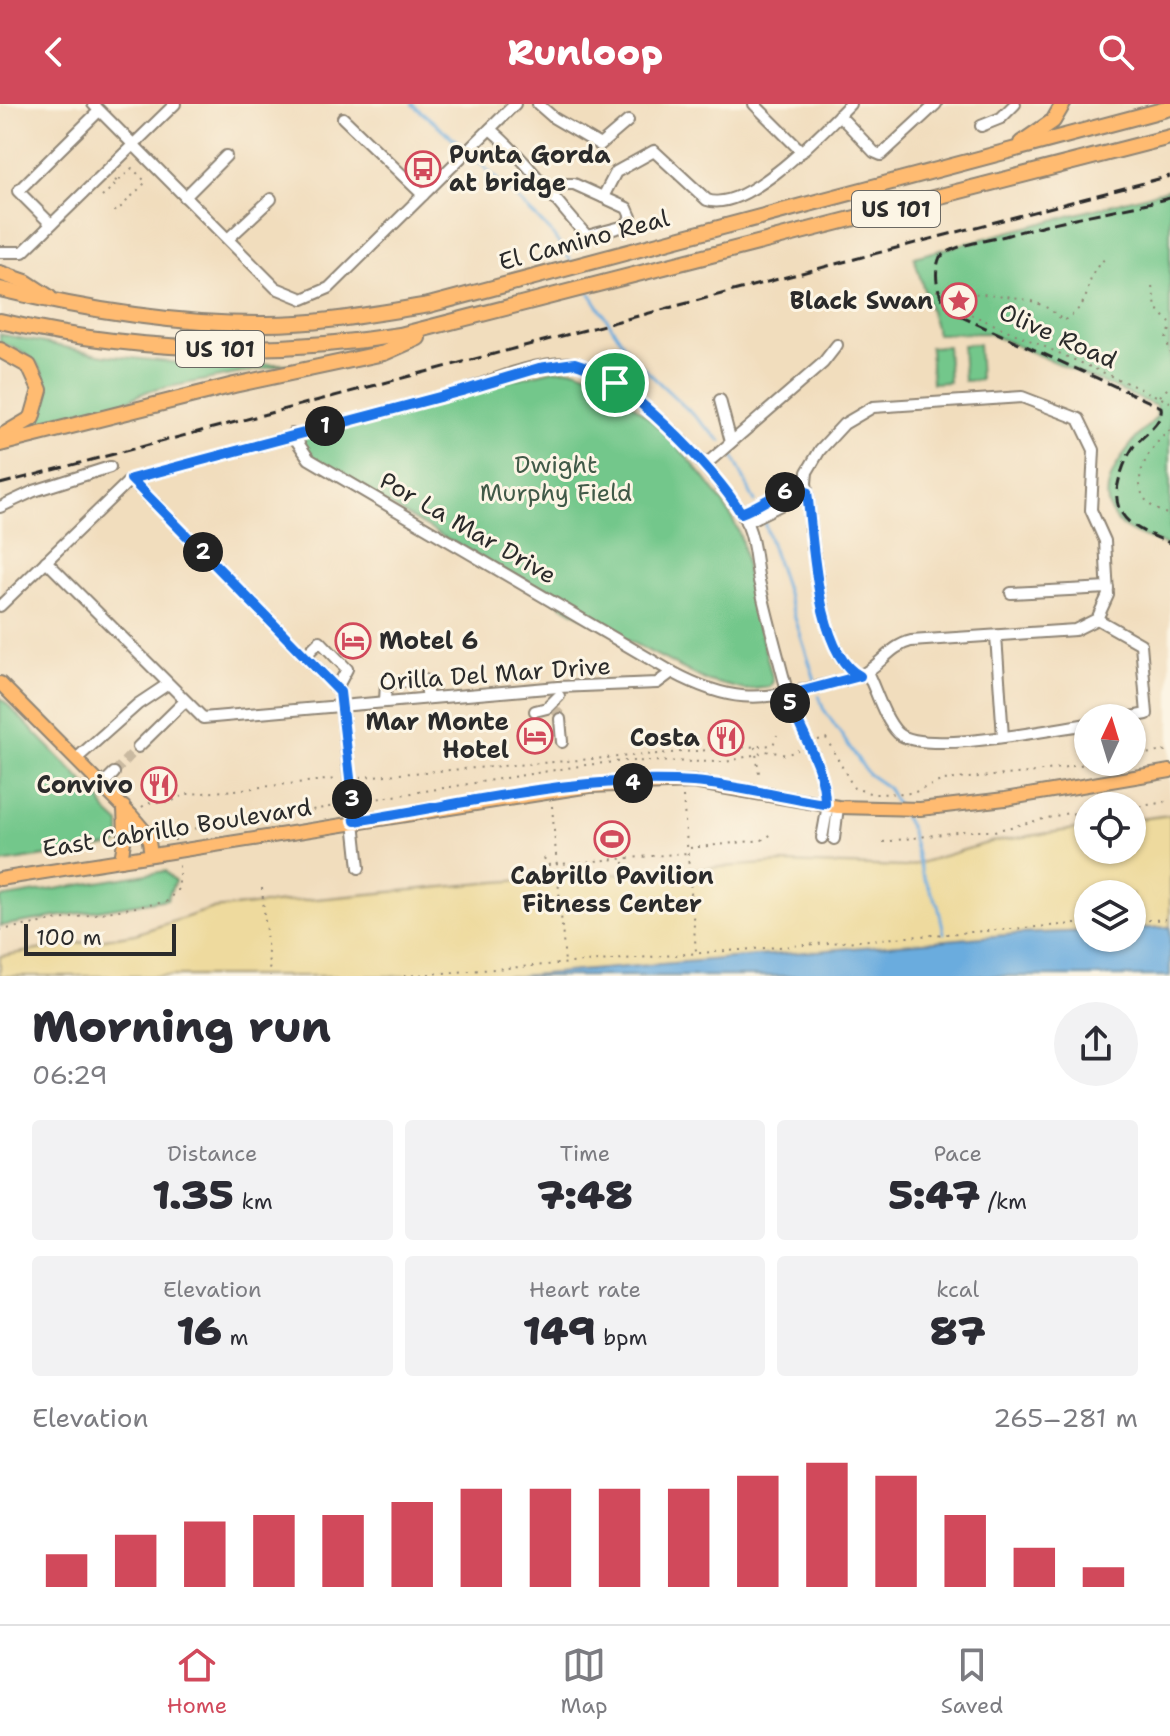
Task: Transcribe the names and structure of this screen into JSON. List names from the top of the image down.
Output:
{
  "streets": {
    "highway": ["US 101", "El Camino Real"],
    "main road": ["East Cabrillo Boulevard"],
    "street": ["Por La Mar Drive", "Orilla Del Mar Drive"],
    "path": ["Olive Road"]
  },
  "crossings": [
    ["Por La Mar Drive", "Orilla Del Mar Drive"]
  ],
  "parks": ["Dwight Murphy Field"],
  "places": {
    "bus stop": ["Punta Gorda at bridge"],
    "place": ["Black Swan"],
    "hotel": ["Motel 6", "Mar Monte Hotel"],
    "restaurant": ["Costa", "Convivo"],
    "sports": ["Cabrillo Pavilion Fitness Center"]
  },
  "scale_bar": "100 m",
  "north": "top",
  "page": {
    "header": "Runloop",
    "pins": [
      "1",
      "6",
      "2",
      "5",
      "4",
      "3"
    ],
    "scale": "100 m",
    "heading": ["Morning run", "06:29"],
    "stats": [
      ["Distance", "1.35 km"],
      ["Time", "7:48"],
      ["Pace", "5:47 /km"],
      ["Elevation", "16 m"],
      ["Heart rate", "149 bpm"],
      ["kcal", "87"]
    ],
    "chart": ["Elevation", "265–281 m"],
    "tabs": ["Home", "Map", "Saved"]
  }
}
